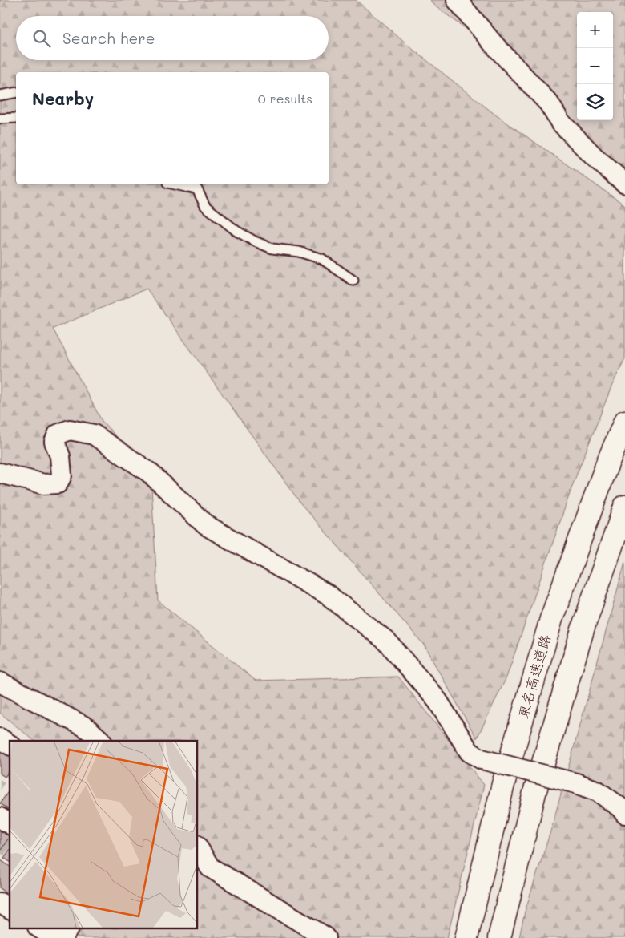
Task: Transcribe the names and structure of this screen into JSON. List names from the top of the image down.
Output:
{
  "streets": {
    "highway": ["東名高速道路"]
  },
  "page": {
    "map_buttons": ["+", "−"],
    "search": "Search here",
    "heading": ["Nearby", "0 results"]
  }
}
